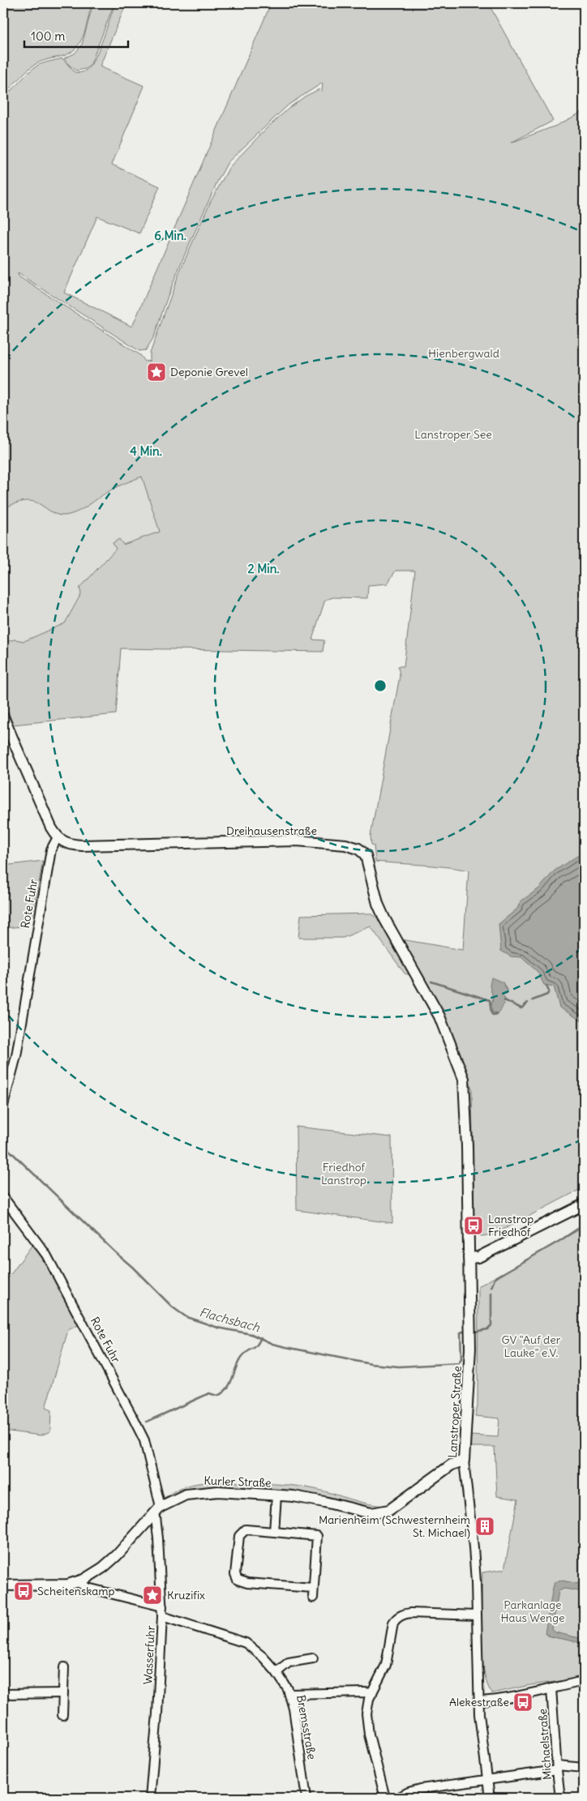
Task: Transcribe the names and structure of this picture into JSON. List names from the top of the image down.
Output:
{
  "streets": {
    "main road": ["Dreihausenstraße", "Lanstroper Straße", "Kurler Straße"],
    "street": [
      "Rote Fuhr",
      "Wasserfuhr",
      "Bremsstraße",
      "Michaelstraße"
    ]
  },
  "crossings": [
    ["Dreihausenstraße", "Rote Fuhr"],
    ["Dreihausenstraße", "Lanstroper Straße"],
    ["Rote Fuhr", "Kurler Straße"],
    ["Rote Fuhr", "Wasserfuhr"],
    ["Lanstroper Straße", "Kurler Straße"],
    ["Kurler Straße", "Wasserfuhr"],
    ["Wasserfuhr", "Bremsstraße"]
  ],
  "water": ["Flachsbach"],
  "parks": [
    "Hienbergwald",
    "Lanstroper See",
    "Friedhof Lanstrop",
    "GV \"Auf der Lauke\" e.V.",
    "Parkanlage Haus Wenge"
  ],
  "places": {
    "place": ["Deponie Grevel", "Kruzifix"],
    "bus stop": ["Lanstrop Friedhof", "Scheitenskamp", "Alekestraße"],
    "building": ["Marienheim (Schwesternheim St. Michael)"]
  },
  "scale_bar": "100 m",
  "rings": ["6 Min.", "4 Min.", "2 Min."]
}
